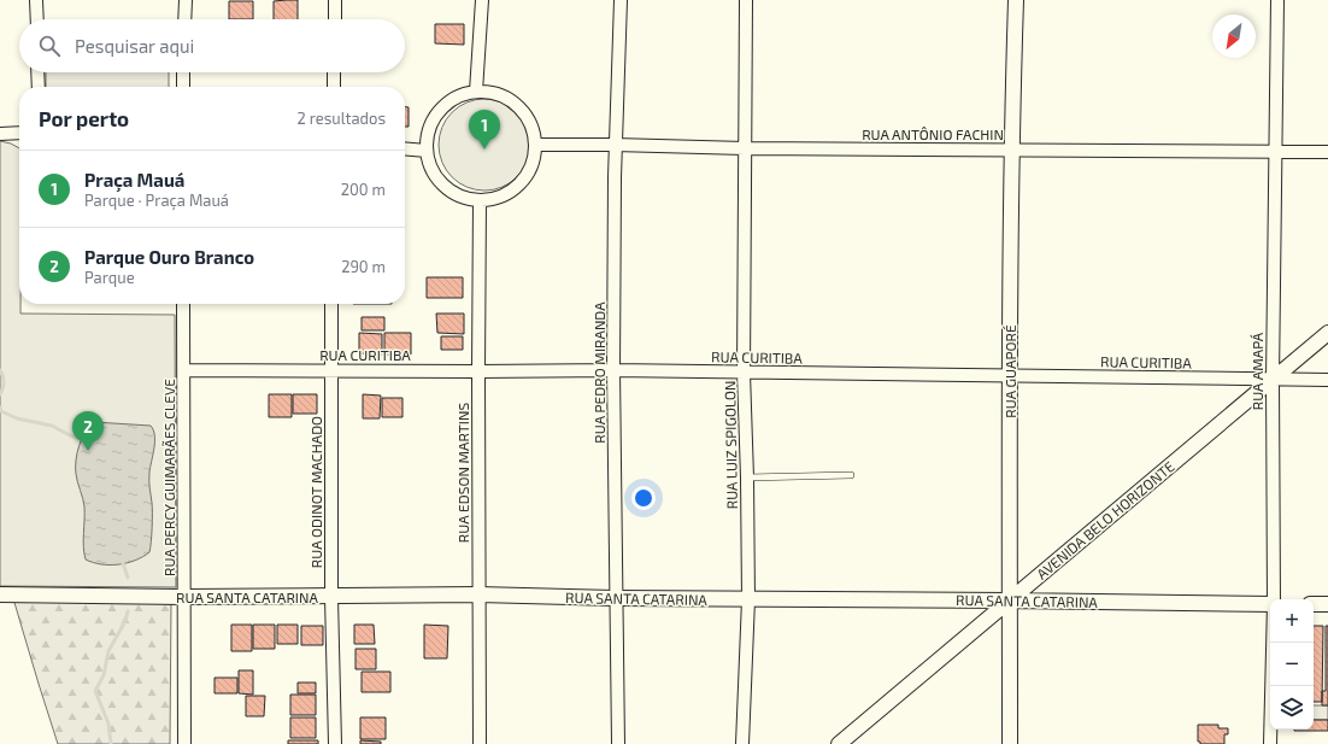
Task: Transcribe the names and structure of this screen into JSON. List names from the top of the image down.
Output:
{
  "streets": {
    "street": [
      "RUA ANTÔNIO FACHIN",
      "RUA CURITIBA",
      "RUA GUAPORÉ",
      "RUA AMAPÁ",
      "RUA PEDRO MIRANDA",
      "RUA LUIZ SPIGOLON",
      "RUA EDSON MARTINS",
      "RUA PERCY GUIMARÃES CLEVE",
      "RUA ODINOT MACHADO",
      "AVENIDA BELO HORIZONTE",
      "RUA SANTA CATARINA"
    ]
  },
  "crossings": [
    ["RUA ANTÔNIO FACHIN", "RUA GUAPORÉ"],
    ["RUA ANTÔNIO FACHIN", "RUA AMAPÁ"],
    ["RUA ANTÔNIO FACHIN", "RUA PEDRO MIRANDA"],
    ["RUA ANTÔNIO FACHIN", "RUA LUIZ SPIGOLON"],
    ["RUA ANTÔNIO FACHIN", "RUA EDSON MARTINS"],
    ["RUA CURITIBA", "RUA GUAPORÉ"],
    ["RUA CURITIBA", "RUA AMAPÁ"],
    ["RUA CURITIBA", "RUA PEDRO MIRANDA"],
    ["RUA CURITIBA", "RUA LUIZ SPIGOLON"],
    ["RUA CURITIBA", "RUA EDSON MARTINS"],
    ["RUA CURITIBA", "RUA PERCY GUIMARÃES CLEVE"],
    ["RUA CURITIBA", "RUA ODINOT MACHADO"],
    ["RUA CURITIBA", "AVENIDA BELO HORIZONTE"],
    ["RUA GUAPORÉ", "AVENIDA BELO HORIZONTE"],
    ["RUA GUAPORÉ", "RUA SANTA CATARINA"],
    ["RUA AMAPÁ", "AVENIDA BELO HORIZONTE"],
    ["RUA PEDRO MIRANDA", "RUA SANTA CATARINA"],
    ["RUA LUIZ SPIGOLON", "RUA SANTA CATARINA"],
    ["RUA EDSON MARTINS", "RUA SANTA CATARINA"],
    ["RUA PERCY GUIMARÃES CLEVE", "RUA SANTA CATARINA"],
    ["RUA ODINOT MACHADO", "RUA SANTA CATARINA"],
    ["AVENIDA BELO HORIZONTE", "RUA SANTA CATARINA"]
  ],
  "north": "bottom left",
  "page": {
    "search": "Pesquisar aqui",
    "heading": ["Por perto", "2 resultados"],
    "pins": ["1", "2"],
    "list": [
      {
        "mark": "1",
        "name": "Praça Mauá",
        "note": "Parque · Praça Mauá",
        "value": "200 m"
      },
      {
        "mark": "2",
        "name": "Parque Ouro Branco",
        "note": "Parque",
        "value": "290 m"
      }
    ],
    "map_buttons": ["+", "−"]
  }
}
